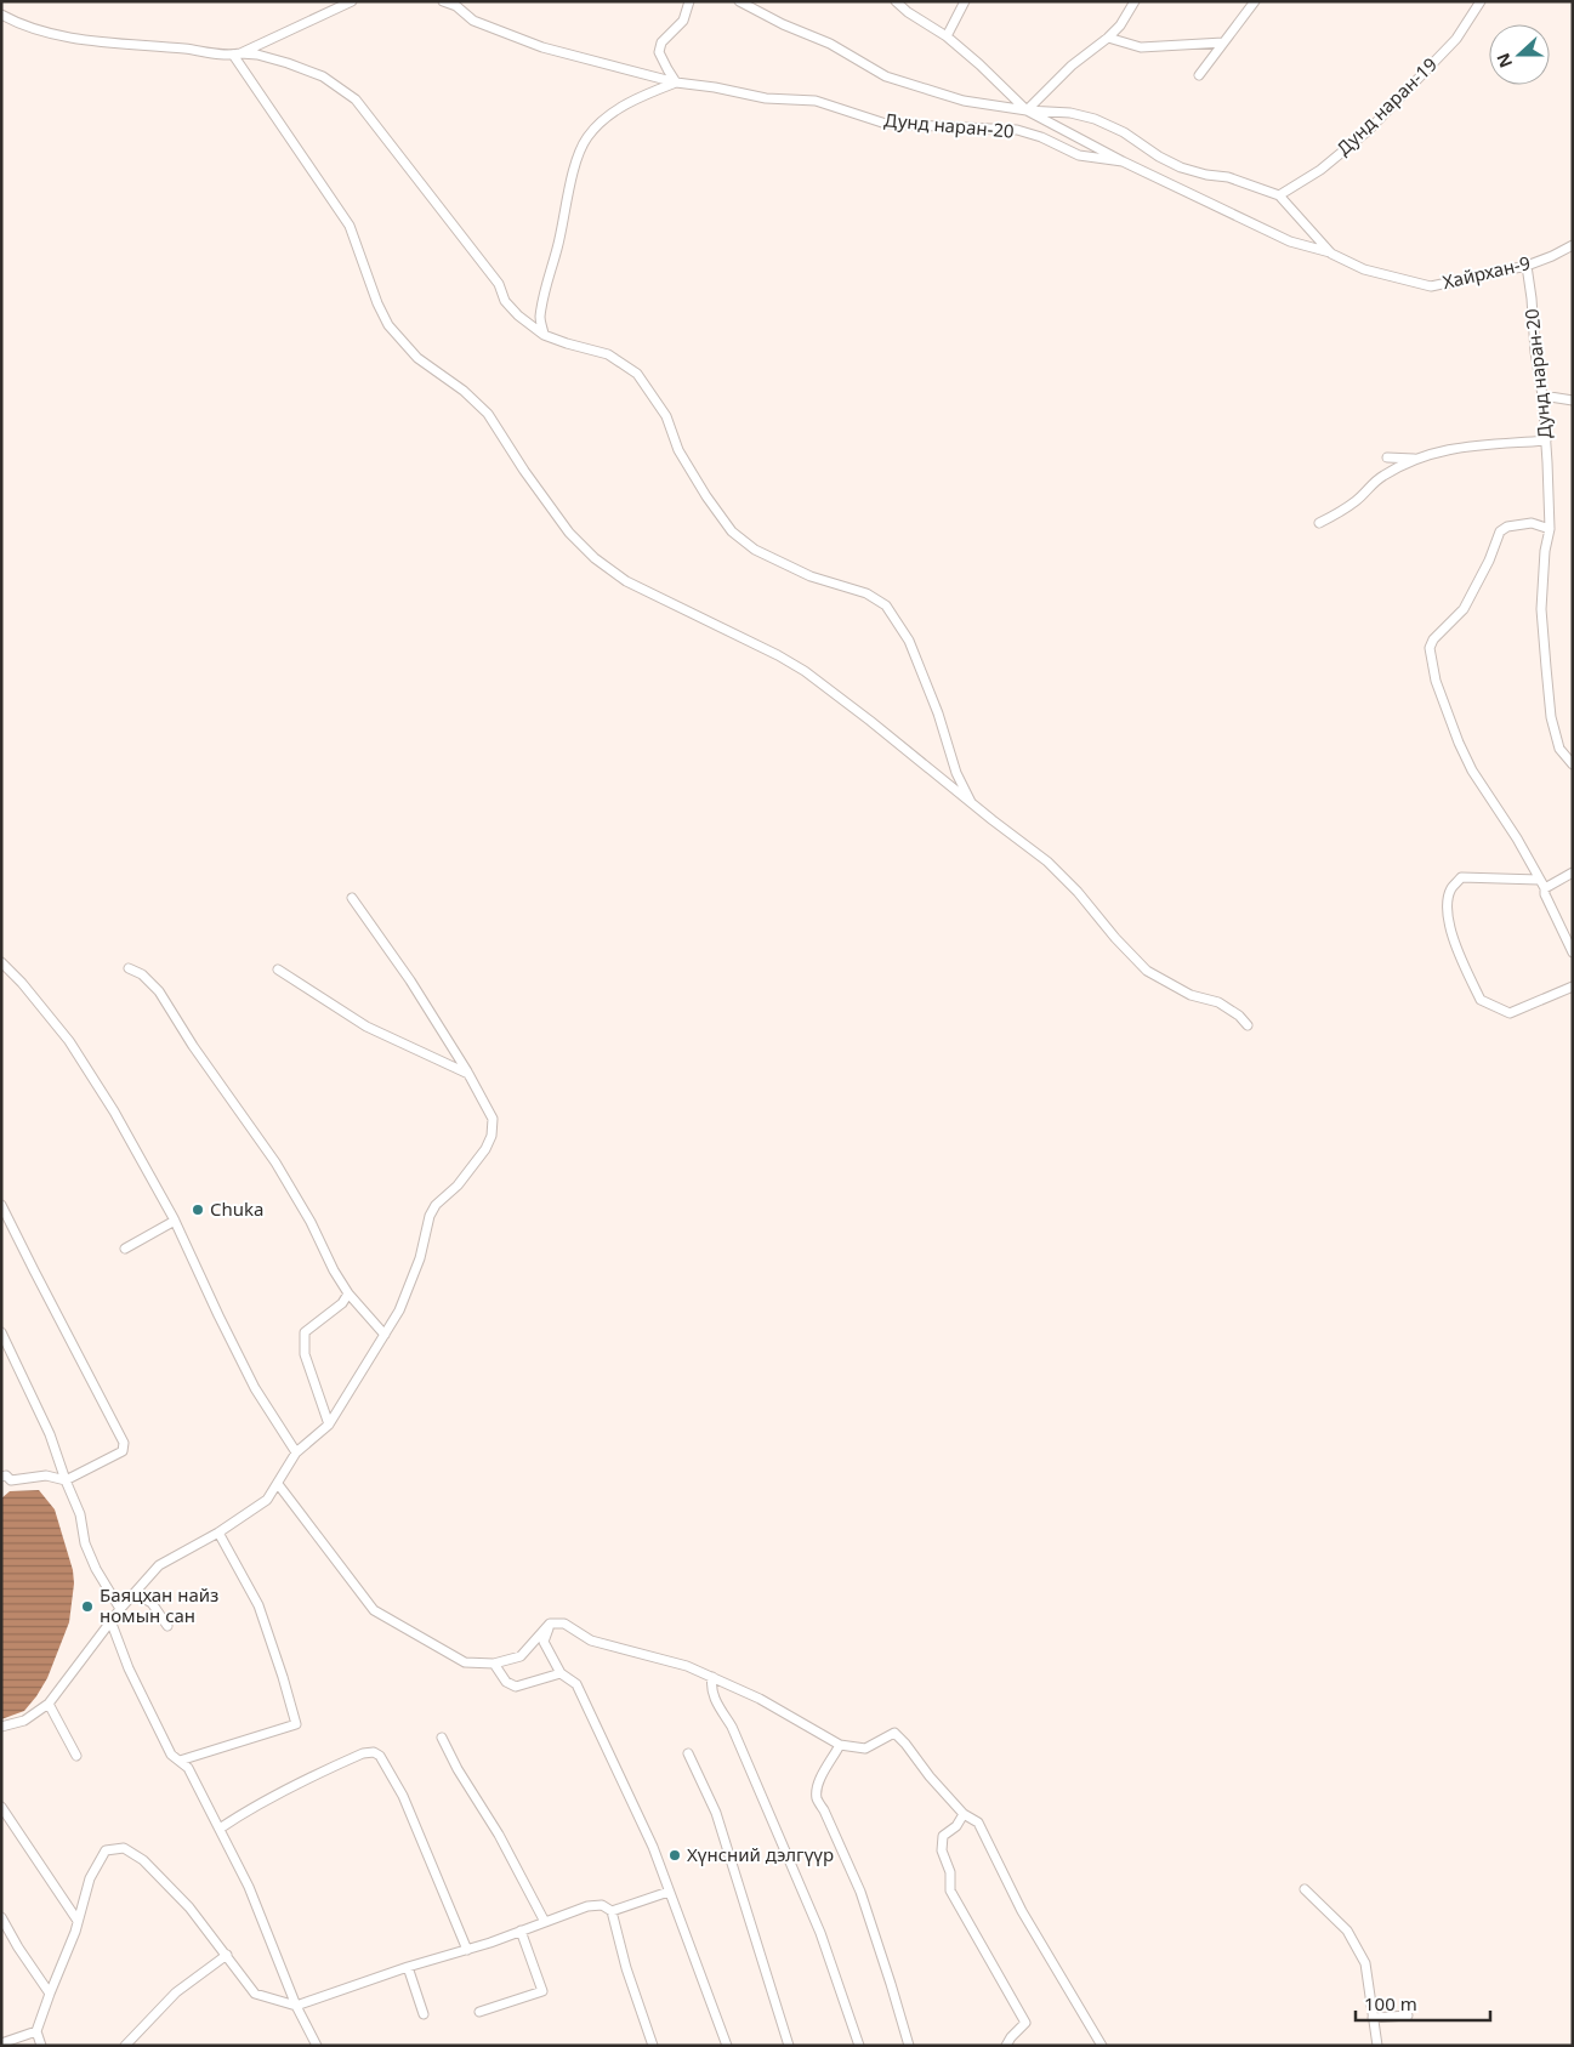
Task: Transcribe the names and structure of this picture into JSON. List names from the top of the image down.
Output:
{
  "streets": {
    "street": ["Дунд наран-19", "Дунд наран-20", "Хайрхан-9"]
  },
  "crossings": [
    ["Дунд наран-19", "Дунд наран-20"],
    ["Дунд наран-20", "Хайрхан-9"]
  ],
  "places": ["Chuka", "Баяцхан найз номын сан", "Хүнсний дэлгүүр"],
  "scale_bar": "100 m",
  "north": "left"
}
